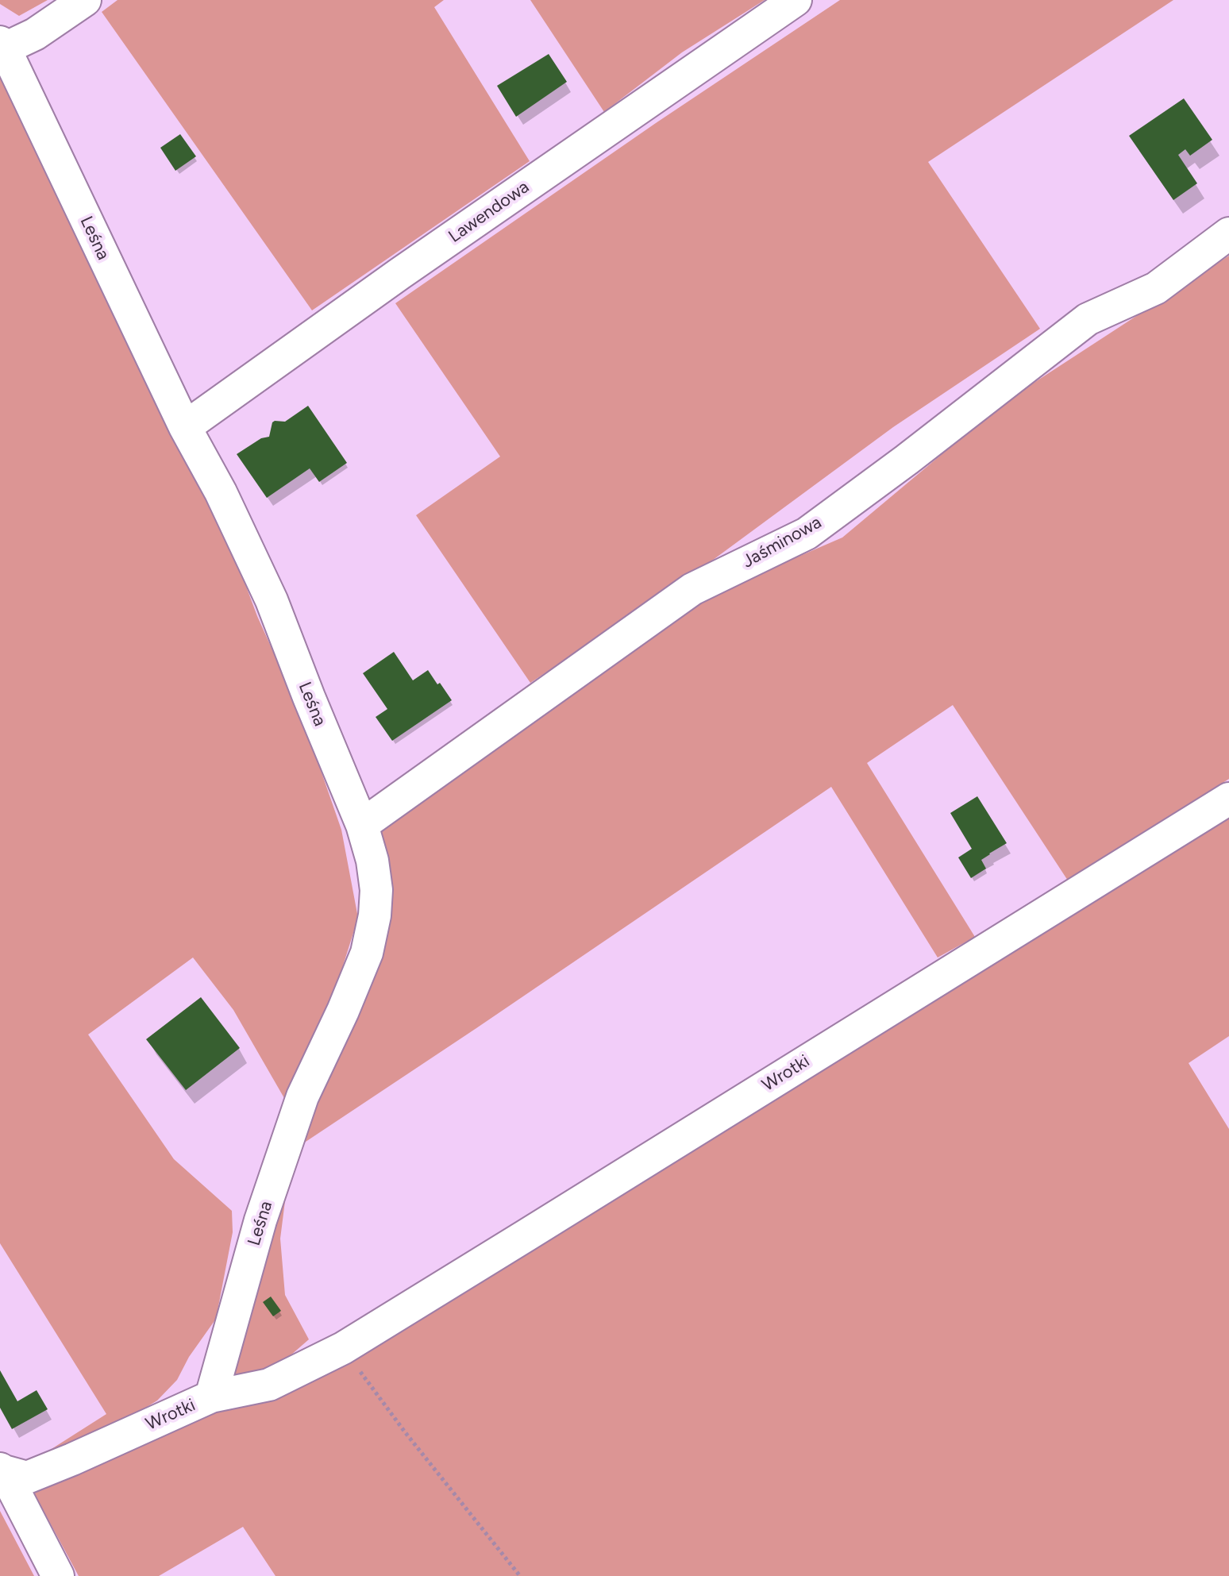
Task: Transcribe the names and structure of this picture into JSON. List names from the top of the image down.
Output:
{
  "streets": {
    "street": [
      "Lawendowa",
      "Leśna",
      "Jaśminowa",
      "Wrotki"
    ]
  },
  "crossings": [
    ["Lawendowa", "Leśna"],
    ["Leśna", "Jaśminowa"],
    ["Leśna", "Wrotki"]
  ]
}
